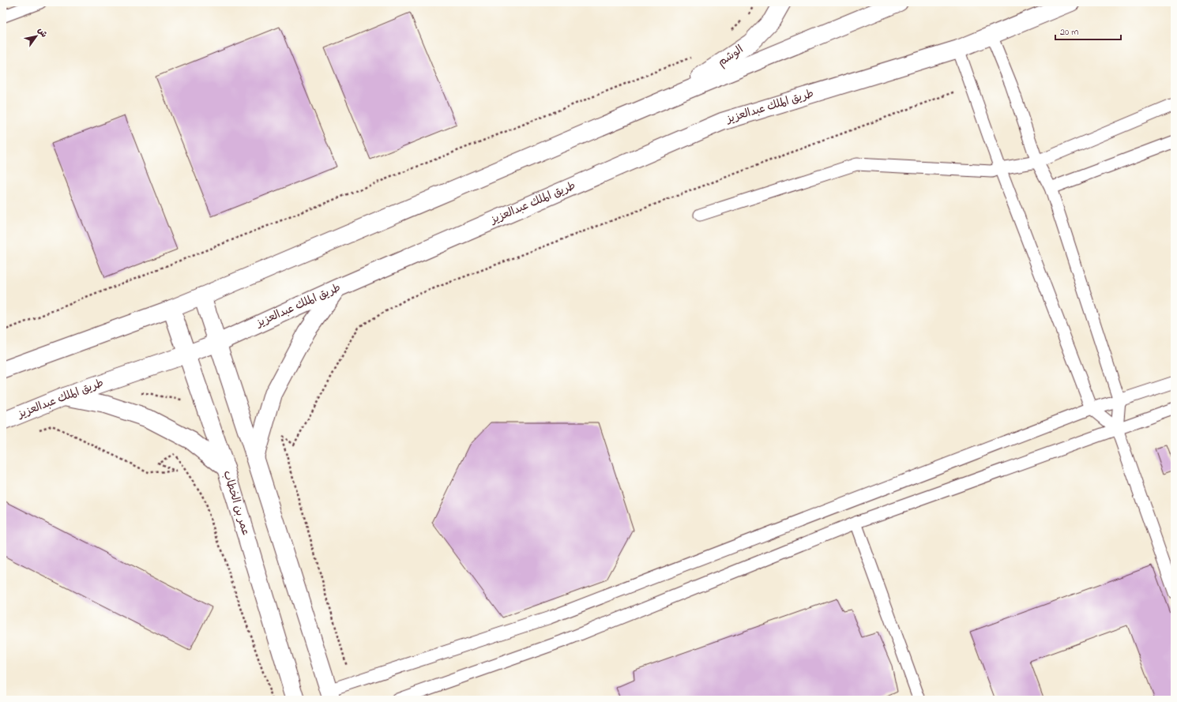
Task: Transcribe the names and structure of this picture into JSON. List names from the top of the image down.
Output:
{
  "streets": {
    "main road": ["الوشم", "طريق الملك عبدالعزيز", "عمر بن الخطاب"]
  },
  "crossings": [
    ["طريق الملك عبدالعزيز", "عمر بن الخطاب"]
  ],
  "scale_bar": "20 m",
  "north": "top right"
}
